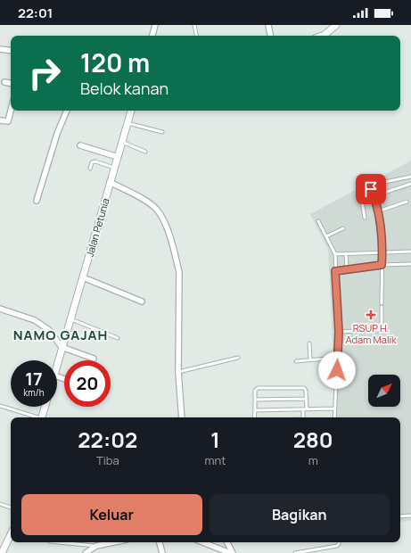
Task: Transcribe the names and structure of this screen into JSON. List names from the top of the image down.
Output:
{
  "streets": {
    "street": ["Jalan Petunia"]
  },
  "districts": ["NAMO GAJAH"],
  "places": {
    "health": ["RSUP H. Adam Malik"]
  },
  "north": "top right",
  "page": {
    "status": "22:01",
    "turn": ["120 m", "Belok kanan"],
    "speed": "17 km/h",
    "limit": "20",
    "eta": [
      "22:02",
      "Tiba",
      "1",
      "mnt",
      "280",
      "m"
    ],
    "buttons": ["Keluar", "Bagikan"]
  }
}
